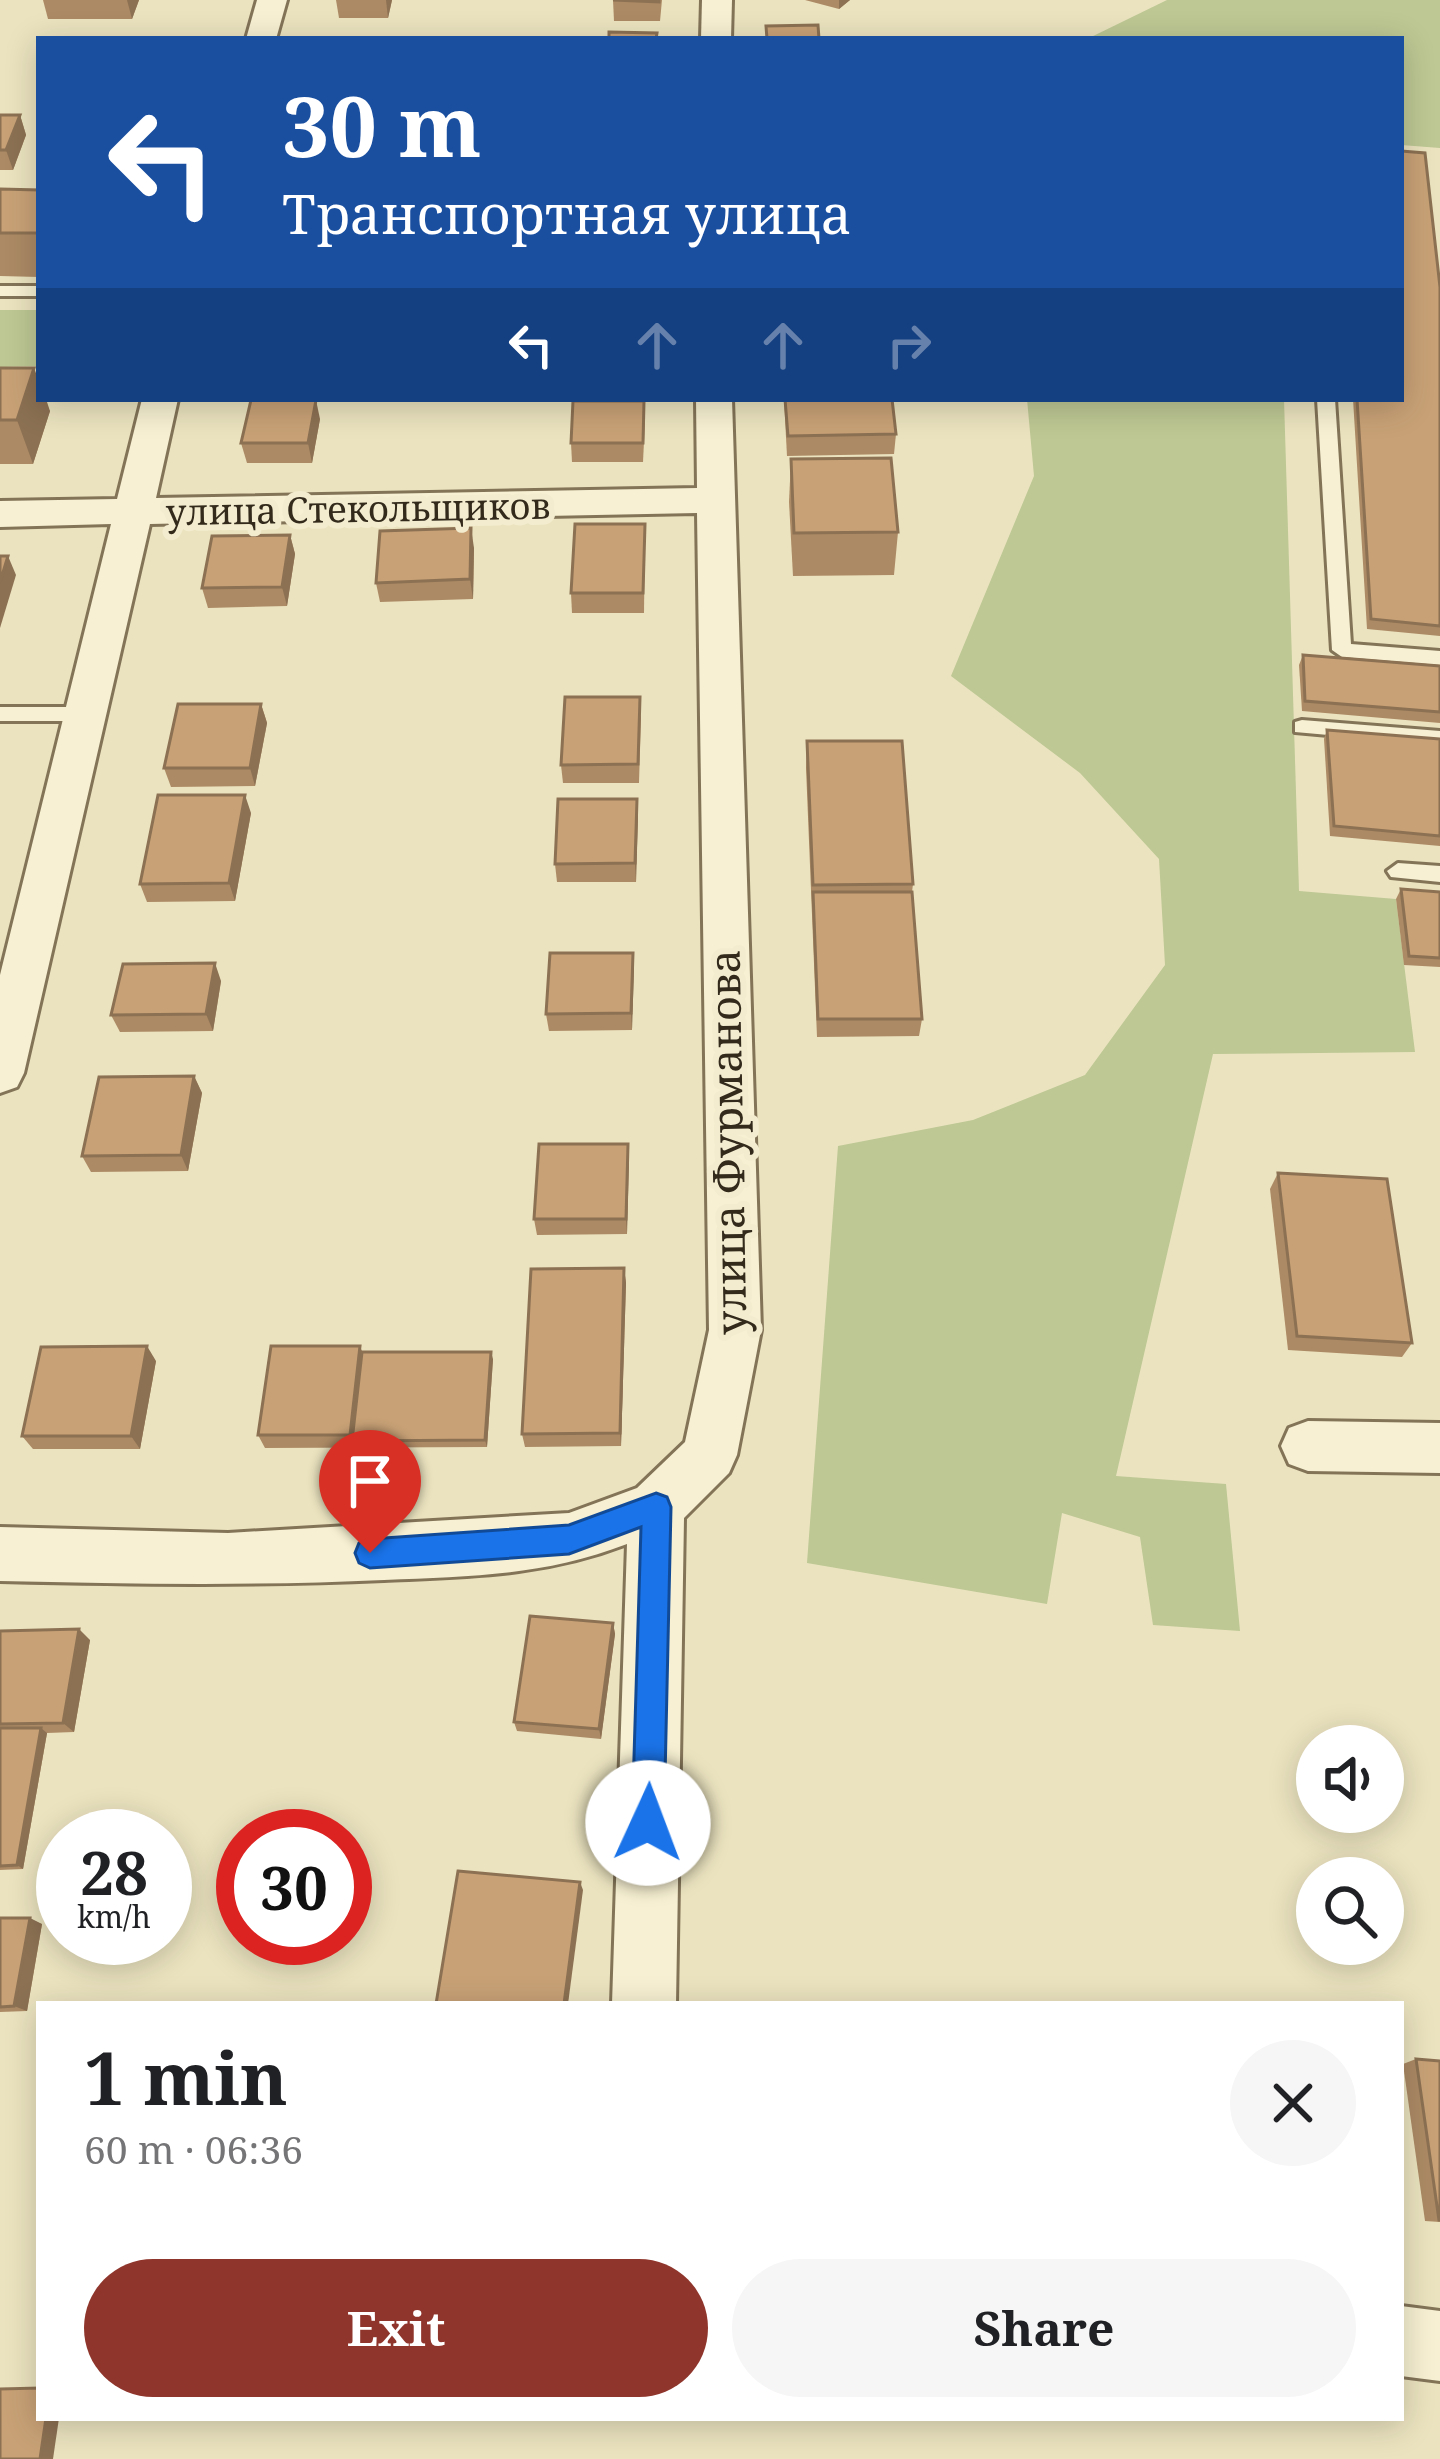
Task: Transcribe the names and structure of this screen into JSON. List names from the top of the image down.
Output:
{
  "streets": {
    "street": ["улица Стекольщиков", "улица Фурманова"]
  },
  "crossings": [
    ["улица Стекольщиков", "улица Фурманова"]
  ],
  "page": {
    "turn": ["30 m", "Транспортная улица"],
    "speed": "28 km/h",
    "limit": "30",
    "heading": ["1 min", "60 m · 06:36"],
    "buttons": ["Exit", "Share"]
  }
}
